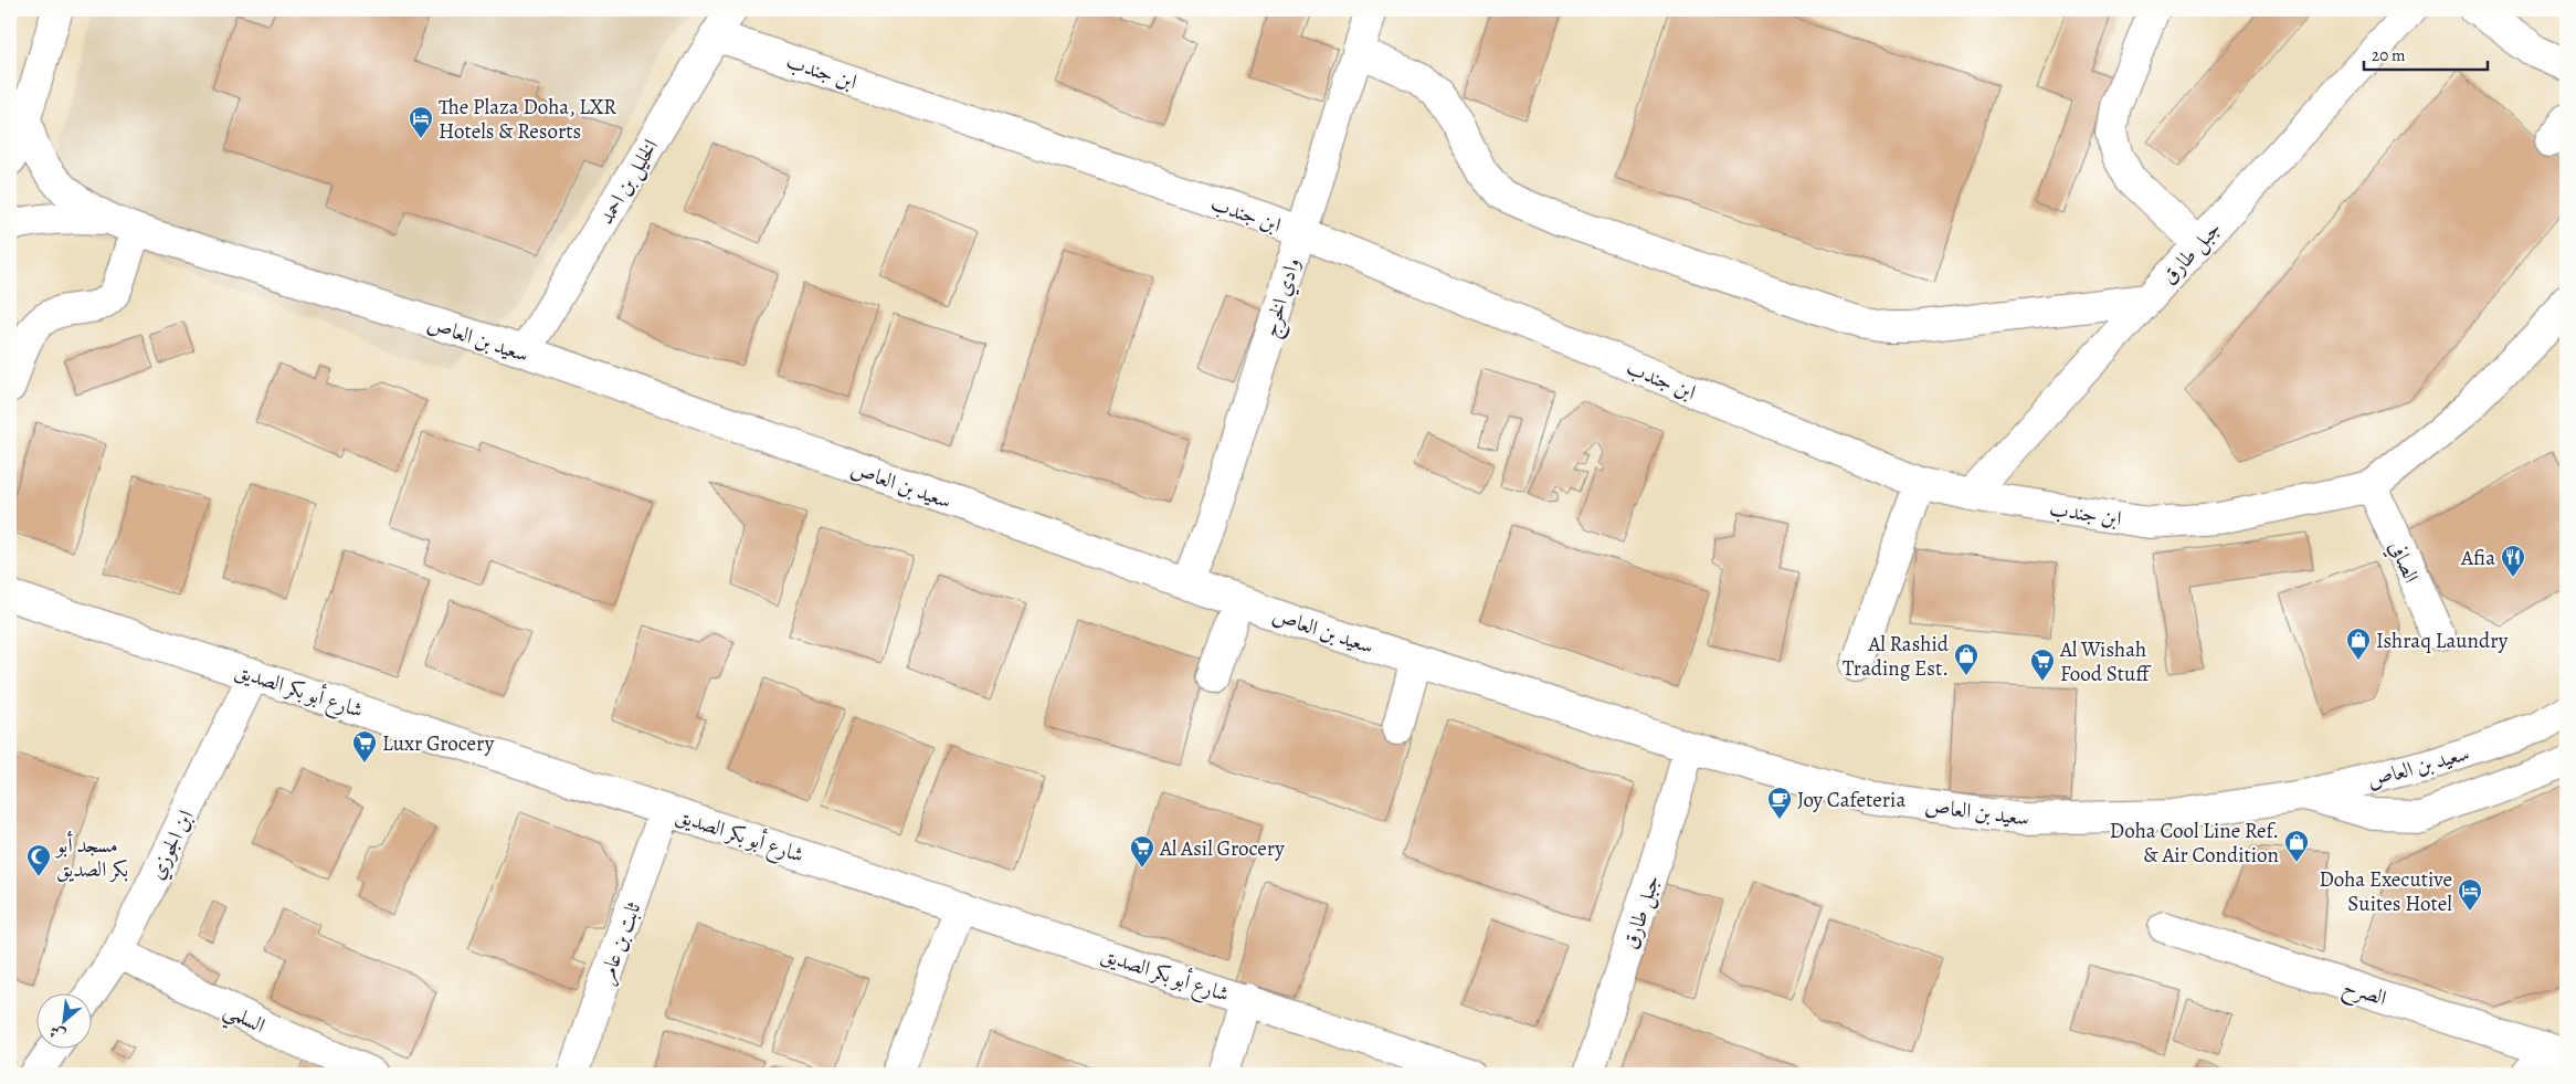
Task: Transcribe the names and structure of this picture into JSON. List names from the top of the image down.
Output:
{
  "streets": {
    "street": [
      "ابن جندب",
      "الخليل بن احمد",
      "جبل طارق",
      "وادي الخرج",
      "سعيد بن العاص",
      "الصافي",
      "شارع أبو بكر الصديق",
      "ابن الجوزي",
      "ثابت بن عامر",
      "الصرح",
      "السلمي"
    ]
  },
  "crossings": [
    ["ابن جندب", "الخليل بن احمد"],
    ["ابن جندب", "جبل طارق"],
    ["ابن جندب", "وادي الخرج"],
    ["ابن جندب", "الصافي"],
    ["الخليل بن احمد", "سعيد بن العاص"],
    ["جبل طارق", "سعيد بن العاص"],
    ["وادي الخرج", "سعيد بن العاص"],
    ["شارع أبو بكر الصديق", "ابن الجوزي"],
    ["شارع أبو بكر الصديق", "ثابت بن عامر"],
    ["ابن الجوزي", "السلمي"]
  ],
  "places": {
    "hotel": ["The Plaza Doha, LXR Hotels & Resorts", "Doha Executive Suites Hotel"],
    "restaurant": ["Afia"],
    "shop": ["Ishraq Laundry", "Al Rashid Trading Est.", "Doha Cool Line Ref. & Air Condition"],
    "supermarket": ["Al Wishah Food Stuff", "Luxr Grocery", "Al Asil Grocery"],
    "cafe": ["Joy Cafeteria"],
    "mosque": ["مسجد أبو بكر الصديق"]
  },
  "scale_bar": "20 m",
  "north": "bottom left"
}
